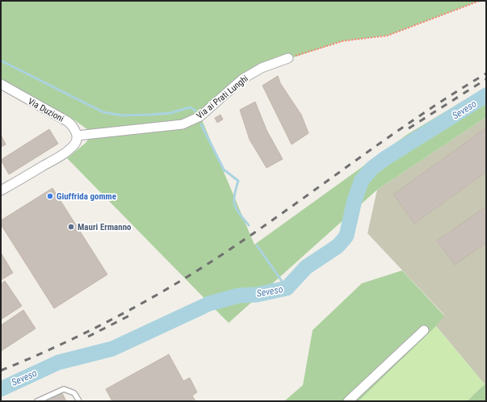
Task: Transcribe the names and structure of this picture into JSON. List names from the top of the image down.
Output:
{
  "streets": {
    "street": ["Via ai Prati Lunghi", "Via Duzioni"]
  },
  "crossings": [
    ["Via ai Prati Lunghi", "Via Duzioni"]
  ],
  "water": ["Seveso"],
  "places": ["Giuffrida gomme", "Mauri Ermanno"]
}
